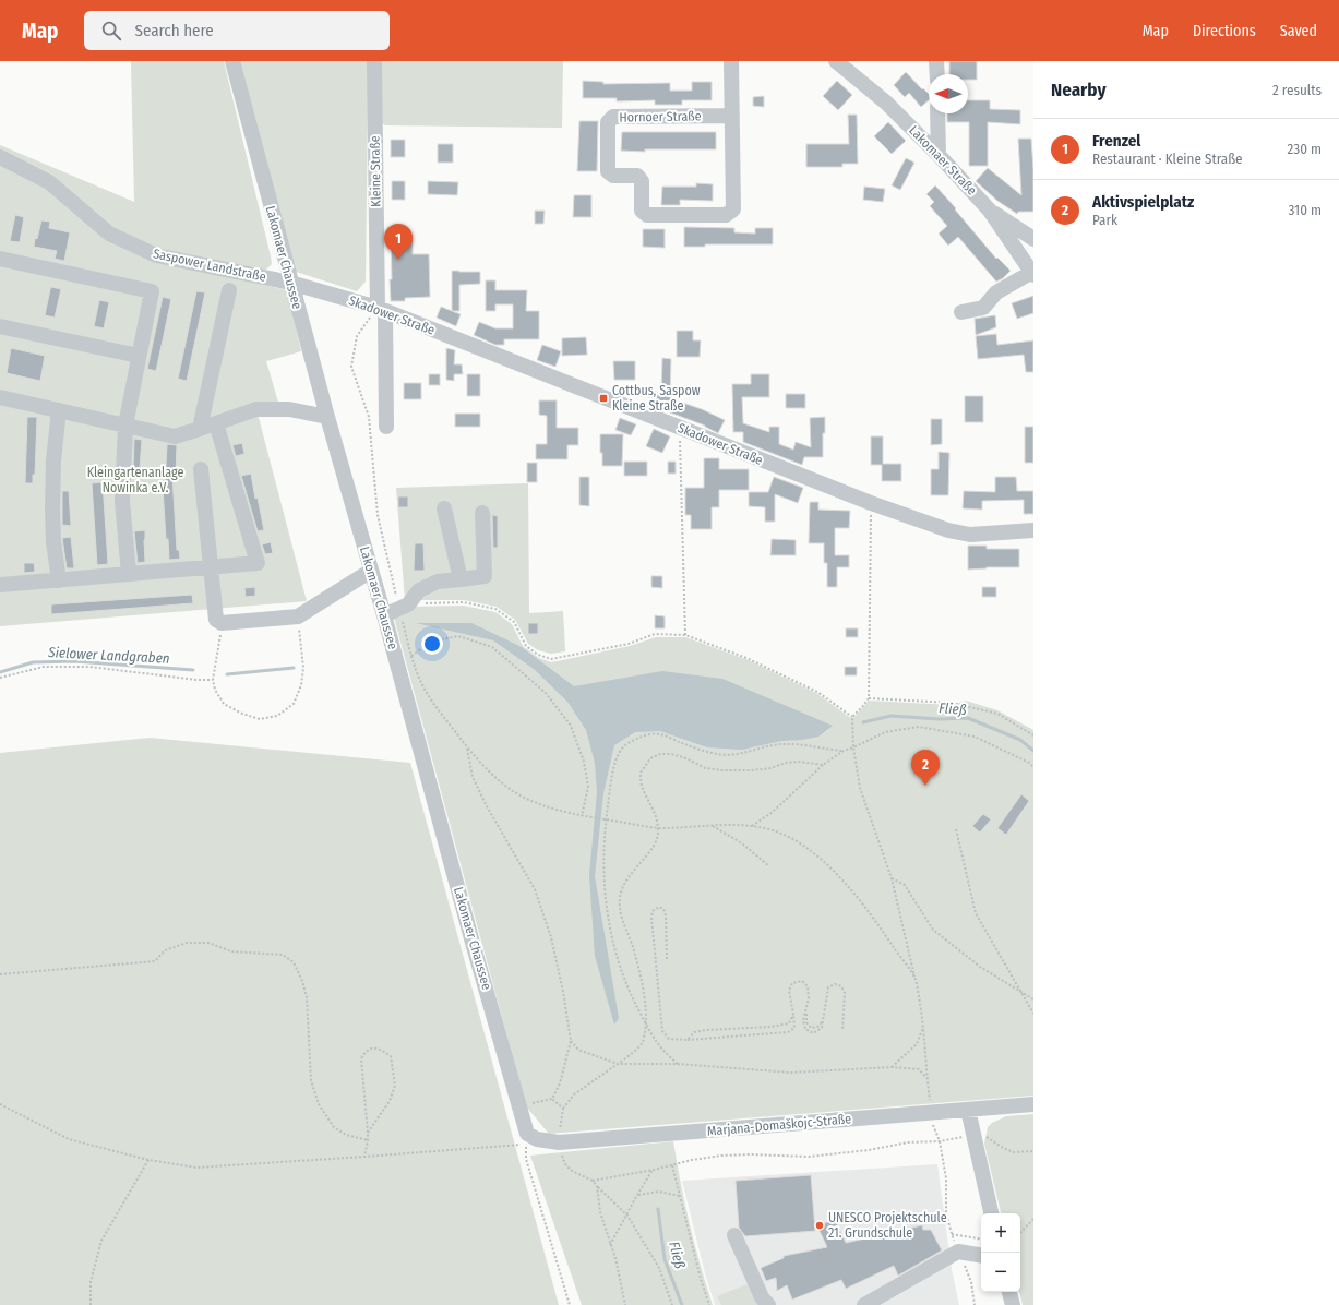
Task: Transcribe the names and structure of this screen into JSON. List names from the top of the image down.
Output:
{
  "streets": {
    "street": [
      "Hornoer Straße",
      "Lakomaer Straße",
      "Kleine Straße",
      "Lakomaer Chaussee",
      "Saspower Landstraße",
      "Skadower Straße",
      "Marjana-Domaškojc-Straße"
    ]
  },
  "crossings": [
    ["Kleine Straße", "Skadower Straße"],
    ["Lakomaer Chaussee", "Saspower Landstraße"],
    ["Lakomaer Chaussee", "Skadower Straße"],
    ["Lakomaer Chaussee", "Marjana-Domaškojc-Straße"],
    ["Saspower Landstraße", "Skadower Straße"]
  ],
  "water": ["Sielower Landgraben", "Fließ"],
  "parks": ["Kleingartenanlage Nowinka e.V."],
  "places": {
    "transit": ["Cottbus, Saspow Kleine Straße"],
    "other": ["UNESCO Projektschule 21. Grundschule"]
  },
  "north": "left",
  "page": {
    "header": "Map",
    "search": "Search here",
    "nav": ["Map", "Directions", "Saved"],
    "heading": ["Nearby", "2 results"],
    "list": [
      {
        "mark": "1",
        "name": "Frenzel",
        "note": "Restaurant · Kleine Straße",
        "value": "230 m"
      },
      {
        "mark": "2",
        "name": "Aktivspielplatz",
        "note": "Park",
        "value": "310 m"
      }
    ],
    "pins": ["1", "2"],
    "map_buttons": ["+", "−"]
  }
}
